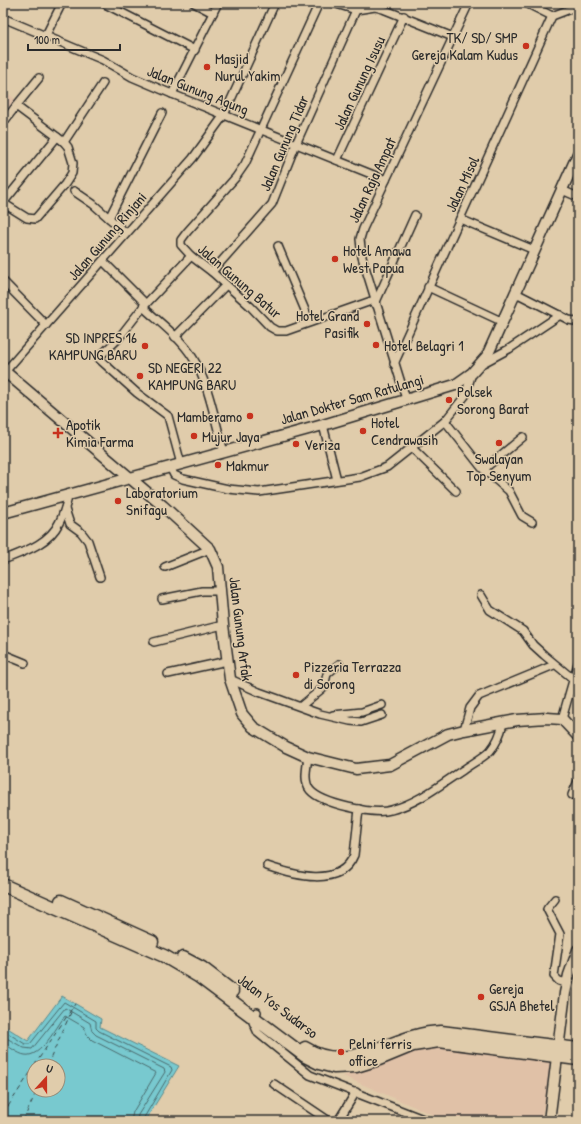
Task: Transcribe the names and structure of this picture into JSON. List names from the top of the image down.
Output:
{
  "streets": {
    "highway": ["Jalan Yos Sudarso"],
    "street": [
      "Jalan Gunung Isusu",
      "Jalan Gunung Agung",
      "Jalan Gunung Tidar",
      "Jalan Raja Ampat",
      "Jalan Misol",
      "Jalan Gunung Rinjani",
      "Jalan Gunung Batur",
      "Jalan Dokter Sam Ratulangi",
      "Jalan Gunung Arfak"
    ]
  },
  "crossings": [
    ["Jalan Gunung Isusu", "Jalan Gunung Agung"],
    ["Jalan Gunung Agung", "Jalan Gunung Tidar"],
    ["Jalan Gunung Agung", "Jalan Raja Ampat"],
    ["Jalan Gunung Agung", "Jalan Gunung Rinjani"],
    ["Jalan Gunung Agung", "Jalan Gunung Batur"],
    ["Jalan Gunung Tidar", "Jalan Gunung Batur"],
    ["Jalan Raja Ampat", "Jalan Misol"],
    ["Jalan Raja Ampat", "Jalan Gunung Batur"],
    ["Jalan Raja Ampat", "Jalan Dokter Sam Ratulangi"],
    ["Jalan Gunung Rinjani", "Jalan Gunung Arfak"],
    ["Jalan Dokter Sam Ratulangi", "Jalan Gunung Arfak"]
  ],
  "places": {
    "other": [
      "TK/ SD/ SMP Gereja Kalam Kudus",
      "Masjid Nurul Yakim",
      "Hotel Amawa West Papua",
      "Hotel Grand Pasifik",
      "Hotel Belagri 1",
      "SD INPRES 16 KAMPUNG BARU",
      "SD NEGERI 22 KAMPUNG BARU",
      "Polsek Sorong Barat",
      "Mamberamo",
      "Hotel Cendrawasih",
      "Mujur Jaya",
      "Swalayan Top Senyum",
      "Veriza",
      "Makmur",
      "Laboratorium Snifagu",
      "Pizzeria Terrazza di Sorong",
      "Gereja GSJA Bhetel",
      "Pelni ferris office"
    ],
    "health": ["Apotik Kimia Farma"]
  },
  "scale_bar": "100 m",
  "north": "top"
}
